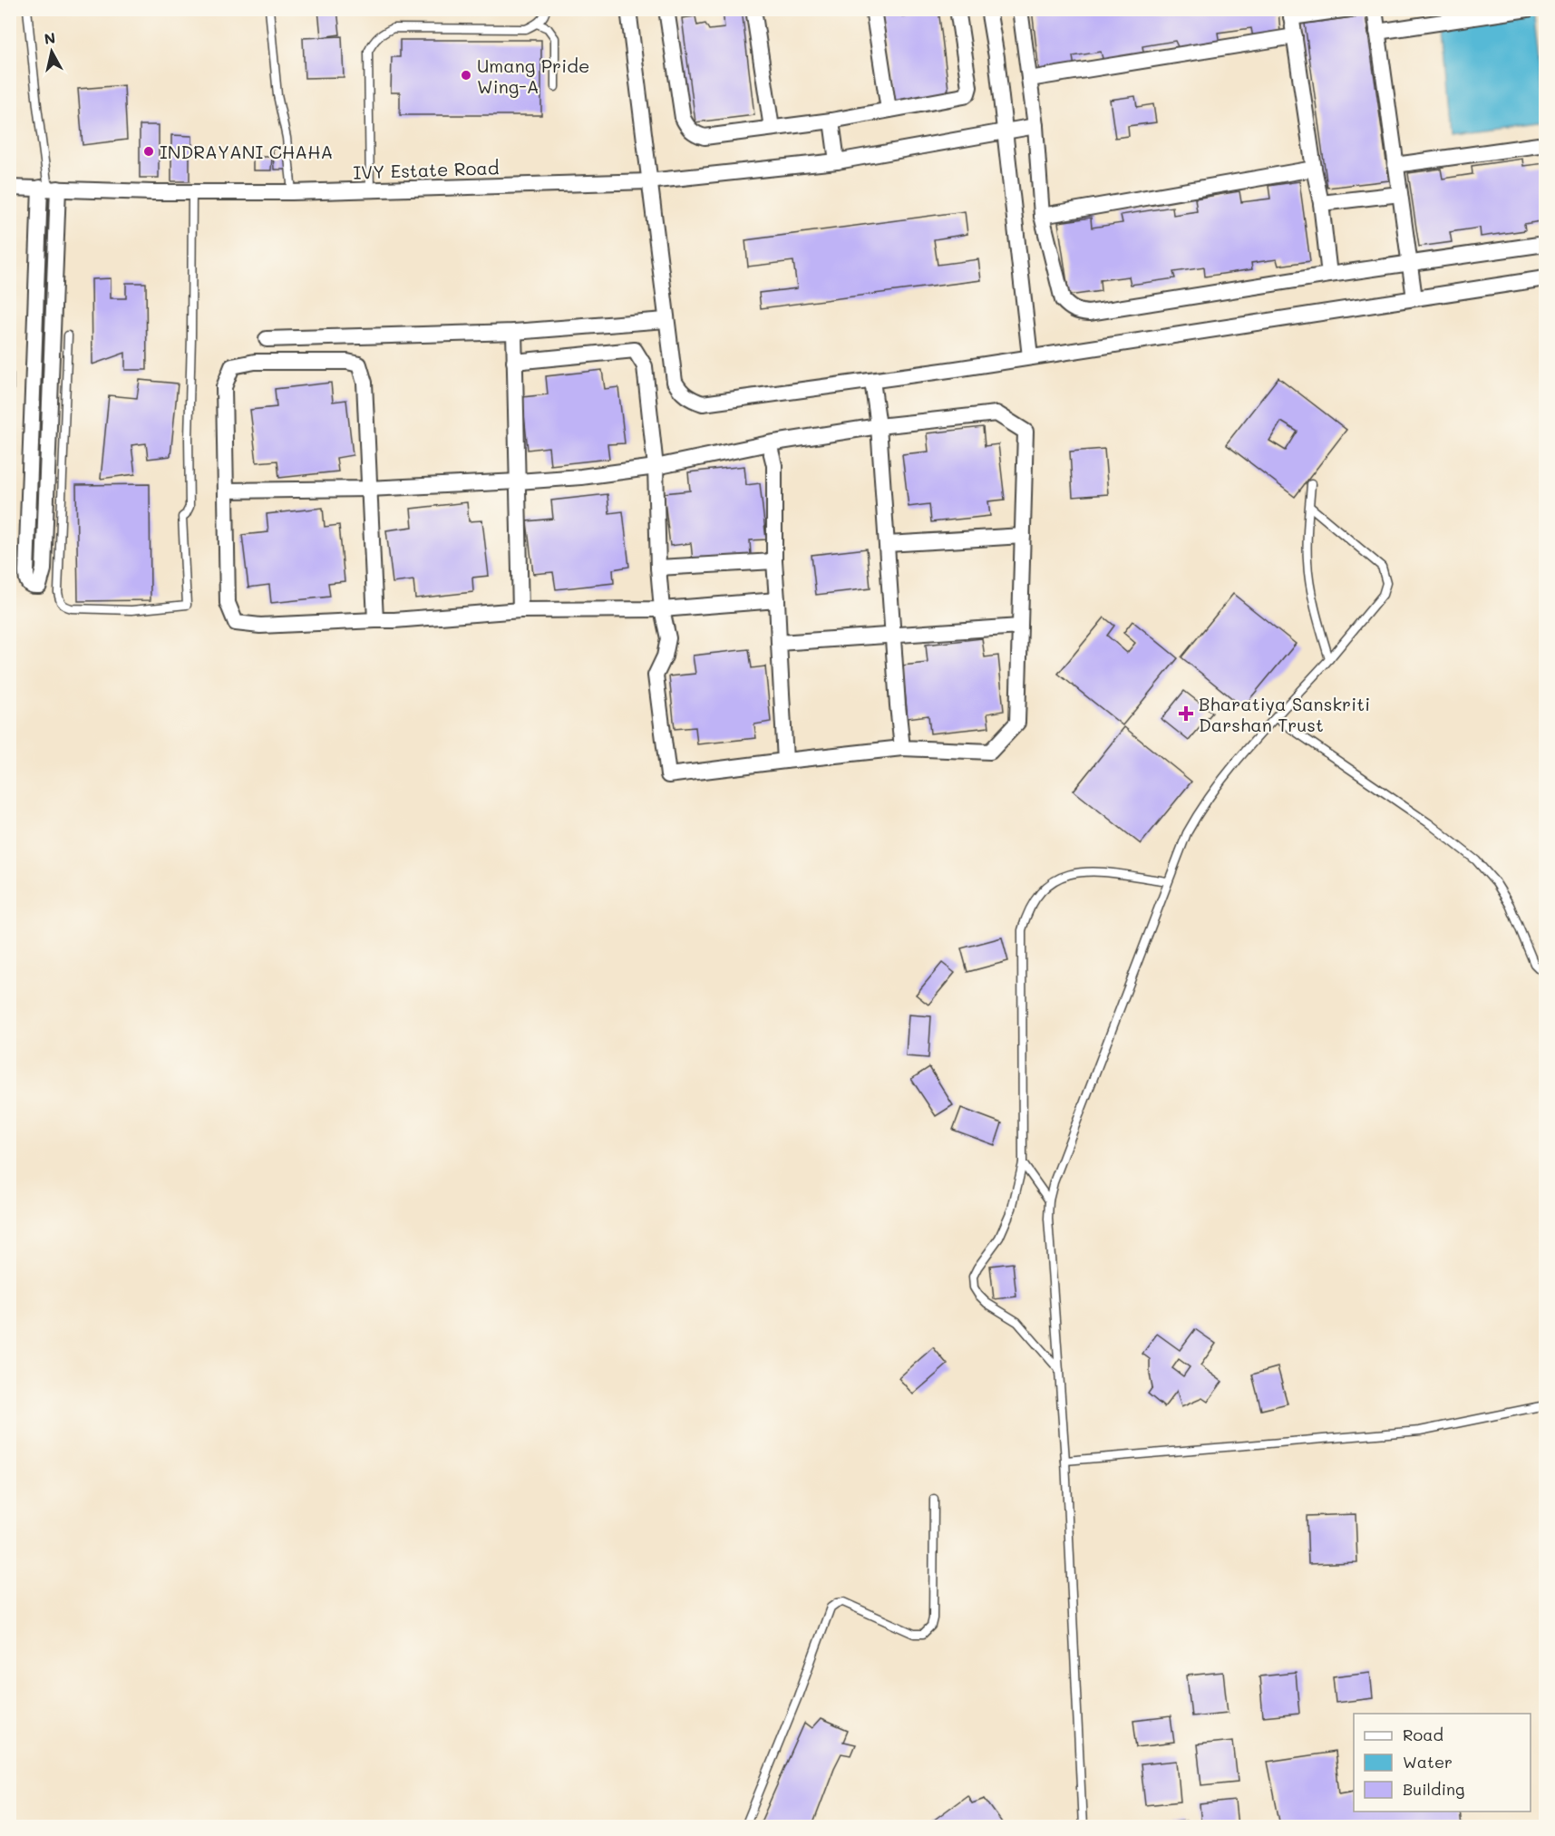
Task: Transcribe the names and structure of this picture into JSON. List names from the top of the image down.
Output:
{
  "streets": {
    "street": ["IVY Estate Road"]
  },
  "places": {
    "other": ["Umang Pride Wing-A", "INDRAYANI CHAHA"],
    "health": ["Bharatiya Sanskriti Darshan Trust"]
  },
  "legend": ["Road", "Water", "Building"],
  "north": "top"
}
